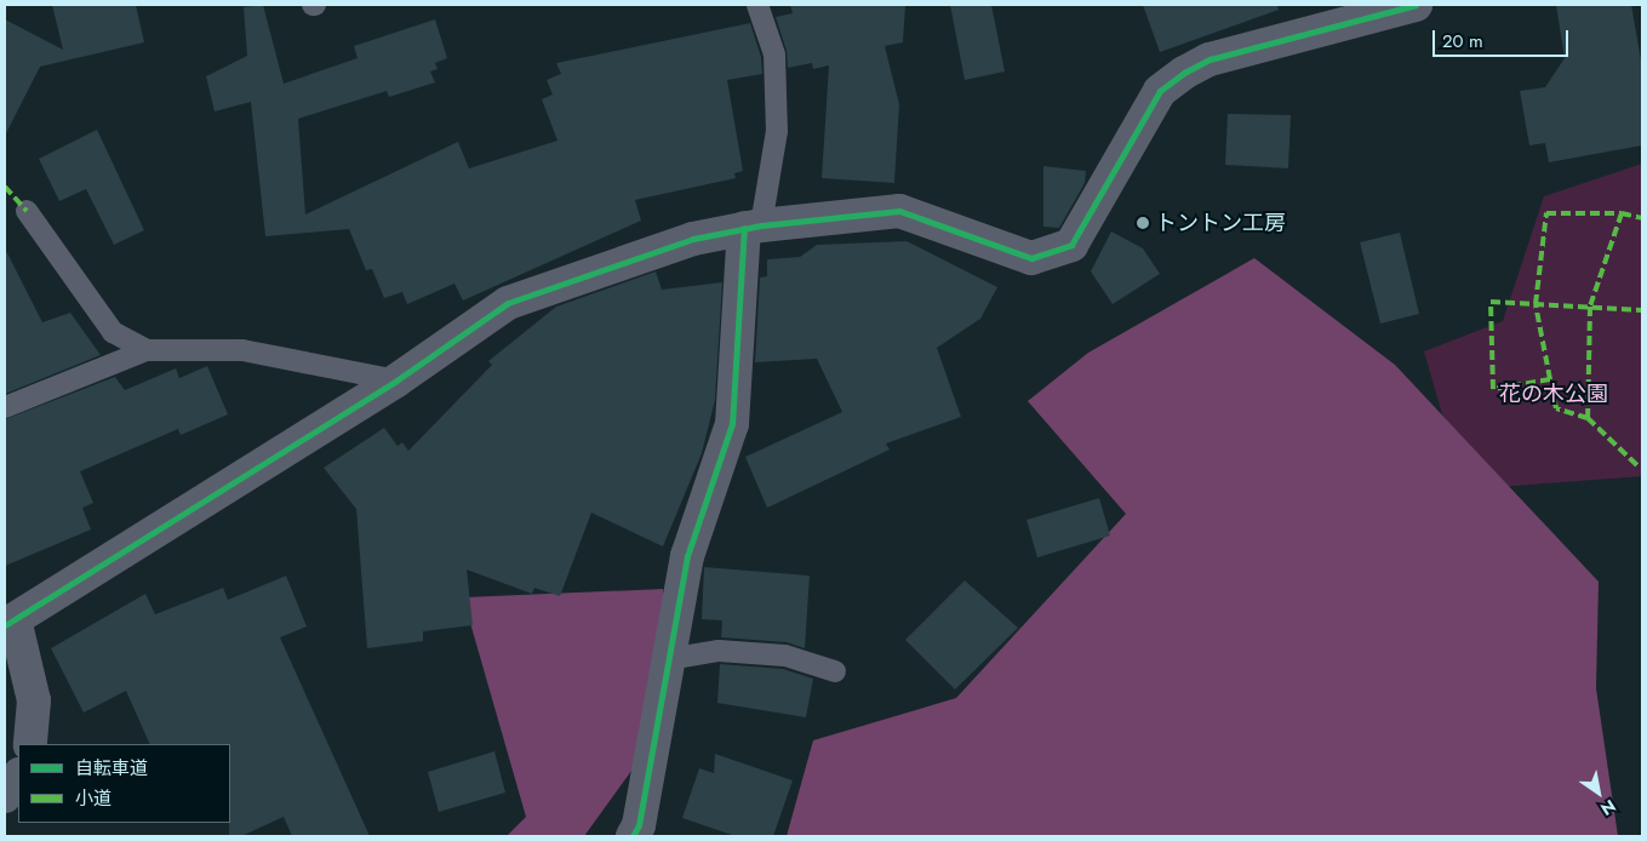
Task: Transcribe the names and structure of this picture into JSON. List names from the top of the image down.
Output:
{
  "parks": ["花の木公園"],
  "places": ["トントン工房"],
  "legend": ["自転車道", "小道"],
  "scale_bar": "20 m",
  "north": "bottom right"
}
